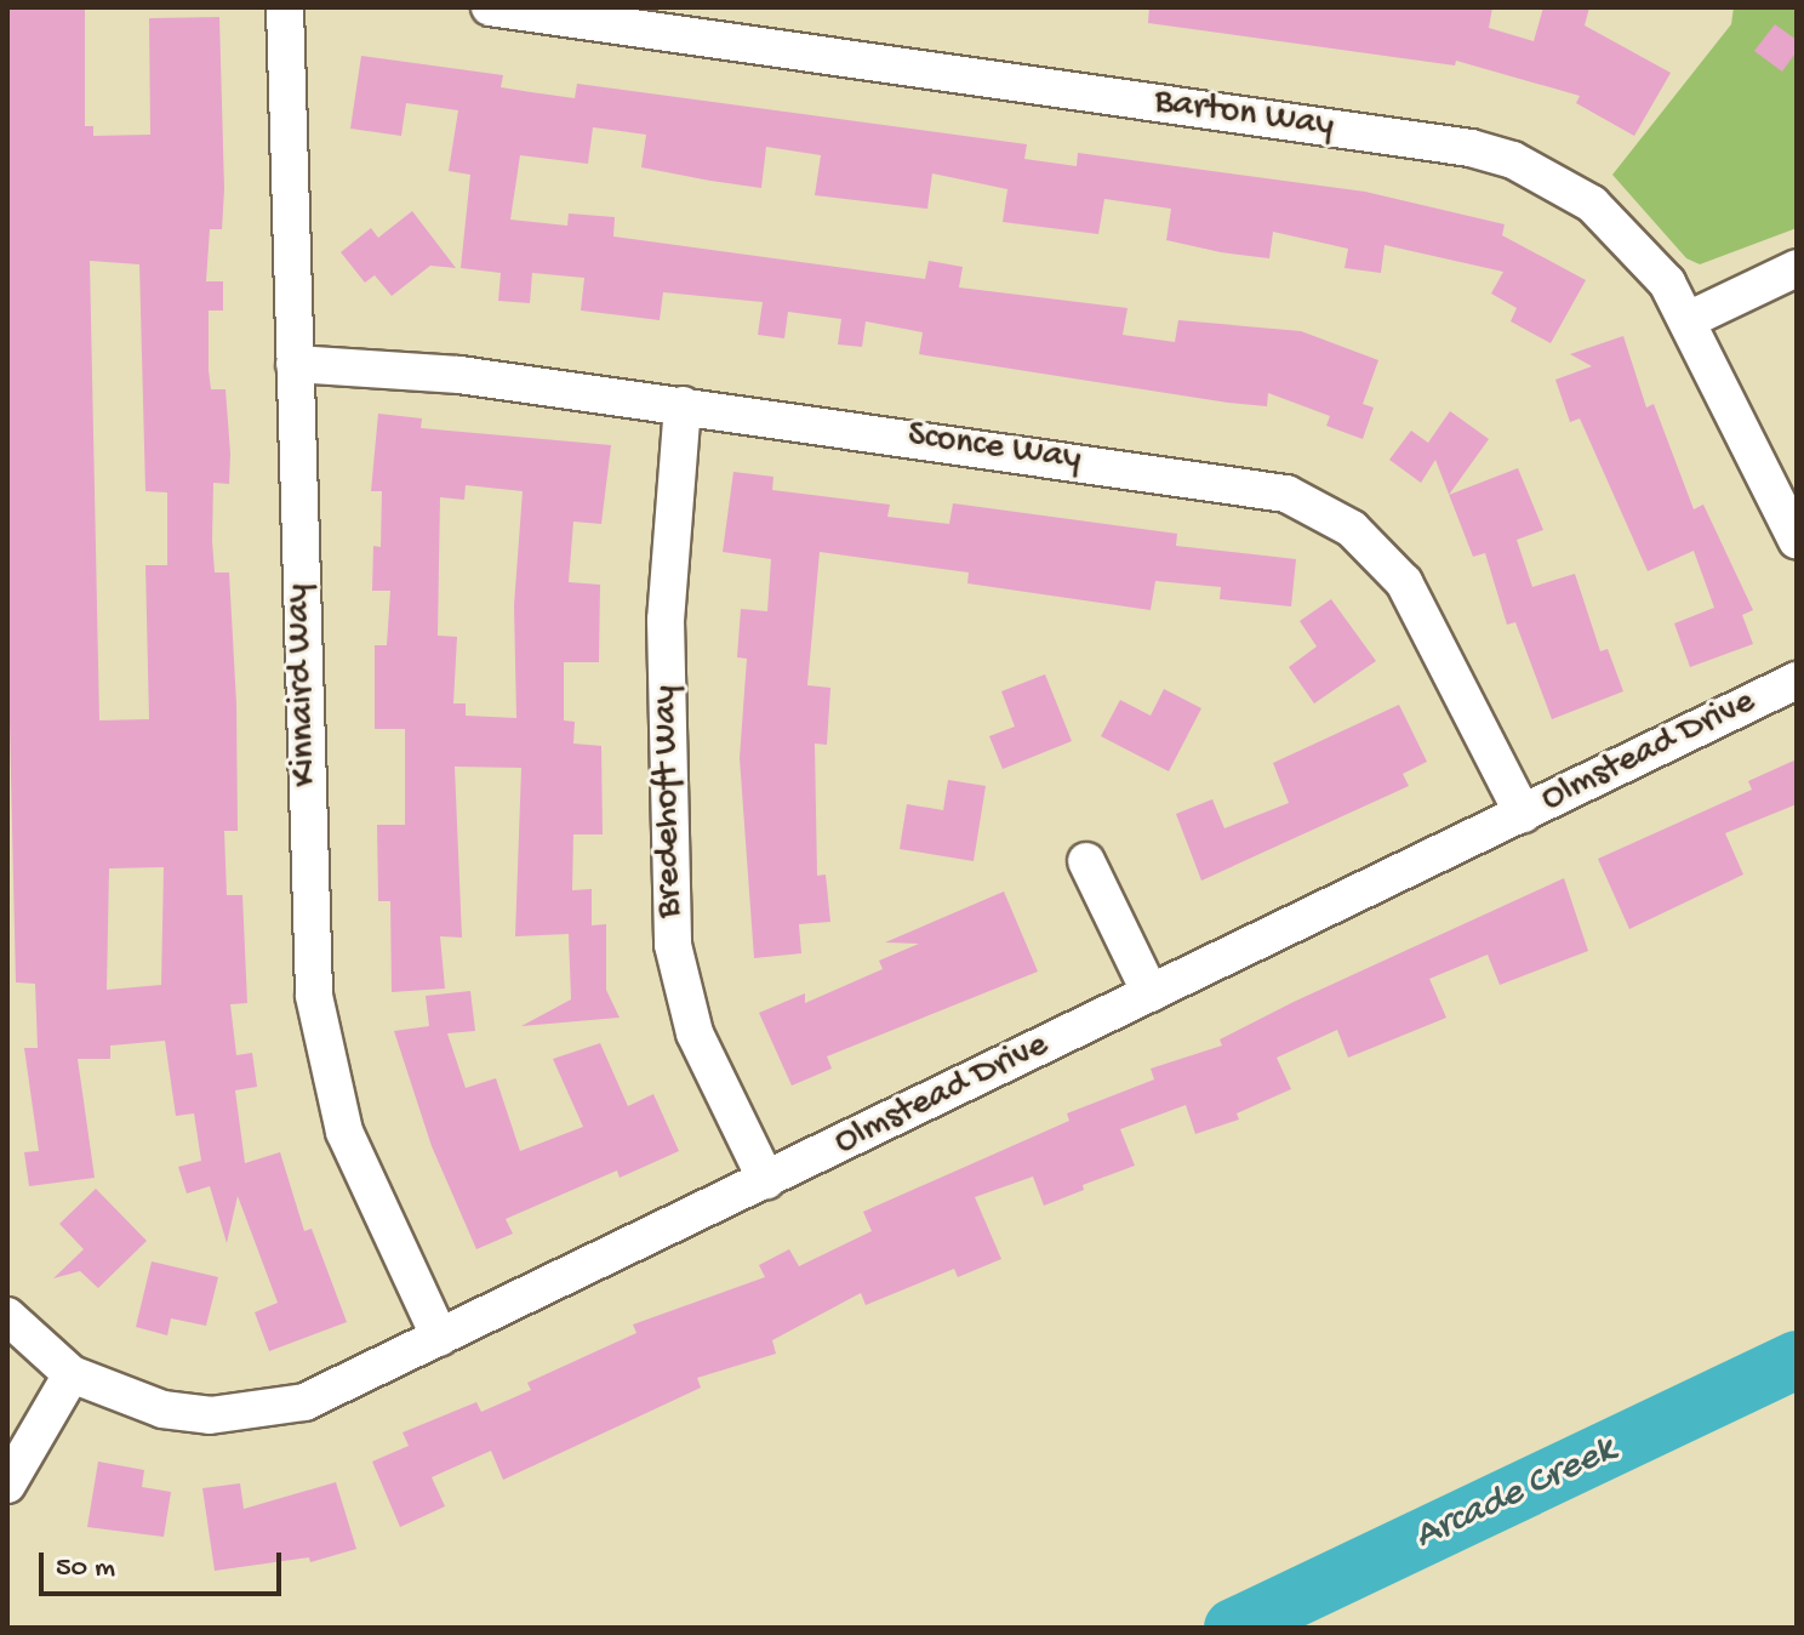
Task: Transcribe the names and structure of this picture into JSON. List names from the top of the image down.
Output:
{
  "streets": {
    "street": [
      "Barton Way",
      "Sconce Way",
      "Kinnaird Way",
      "Olmstead Drive",
      "Bredehoft Way"
    ]
  },
  "crossings": [
    ["Sconce Way", "Kinnaird Way"],
    ["Sconce Way", "Olmstead Drive"],
    ["Sconce Way", "Bredehoft Way"],
    ["Kinnaird Way", "Olmstead Drive"],
    ["Olmstead Drive", "Bredehoft Way"]
  ],
  "water": ["Arcade Creek"],
  "scale_bar": "50 m"
}
